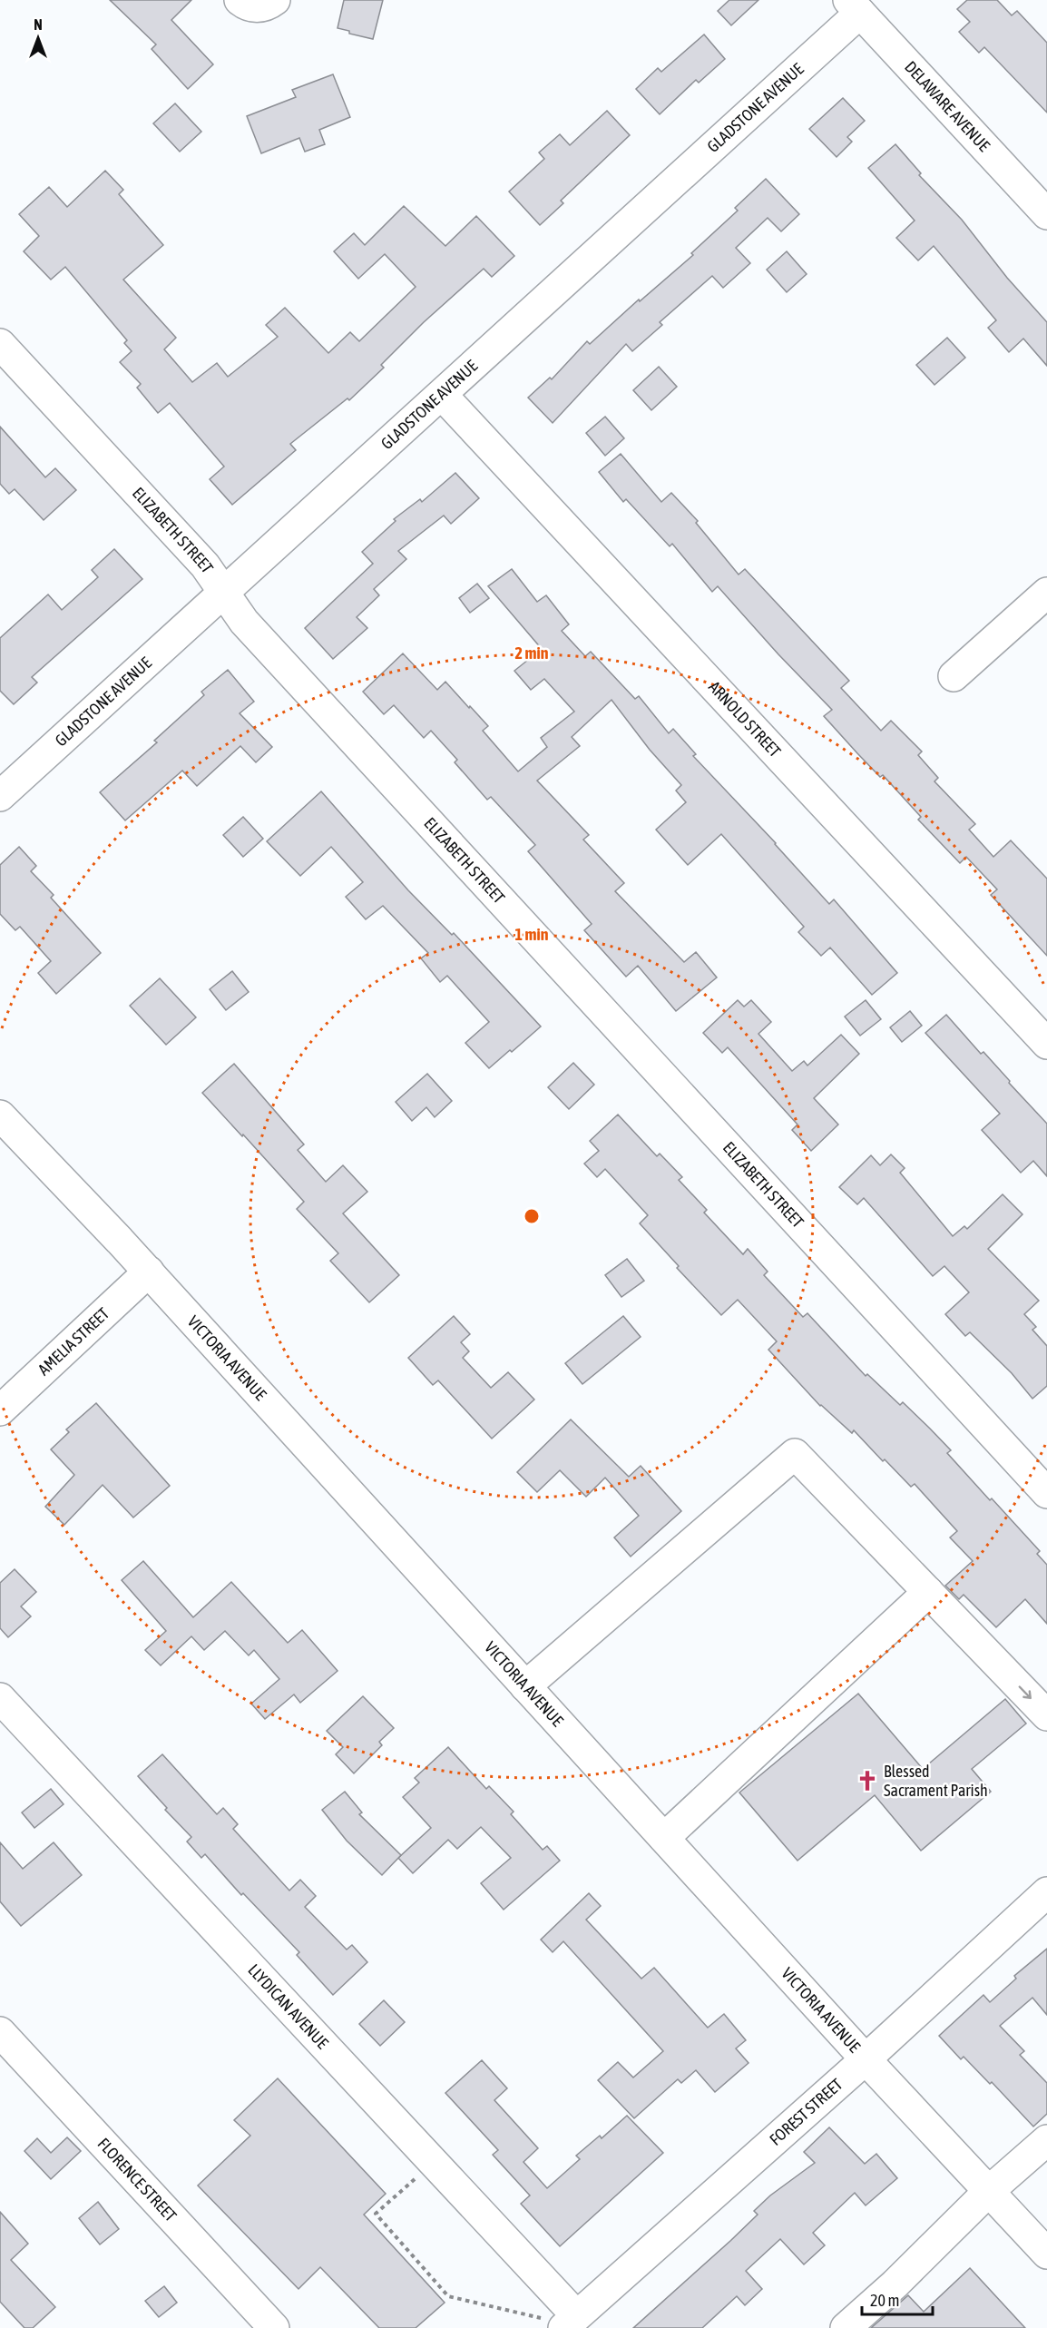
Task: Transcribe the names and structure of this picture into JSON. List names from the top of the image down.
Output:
{
  "streets": {
    "street": [
      "DELAWARE AVENUE",
      "GLADSTONE AVENUE",
      "ELIZABETH STREET",
      "ARNOLD STREET",
      "AMELIA STREET",
      "VICTORIA AVENUE",
      "LLYDICAN AVENUE",
      "FOREST STREET",
      "FLORENCE STREET"
    ]
  },
  "crossings": [
    ["DELAWARE AVENUE", "GLADSTONE AVENUE"],
    ["GLADSTONE AVENUE", "ELIZABETH STREET"],
    ["GLADSTONE AVENUE", "ARNOLD STREET"],
    ["AMELIA STREET", "VICTORIA AVENUE"],
    ["VICTORIA AVENUE", "FOREST STREET"],
    ["LLYDICAN AVENUE", "FOREST STREET"]
  ],
  "places": {
    "church": ["Blessed Sacrament Parish"]
  },
  "scale_bar": "20 m",
  "north": "top",
  "rings": ["2 min", "1 min"]
}
